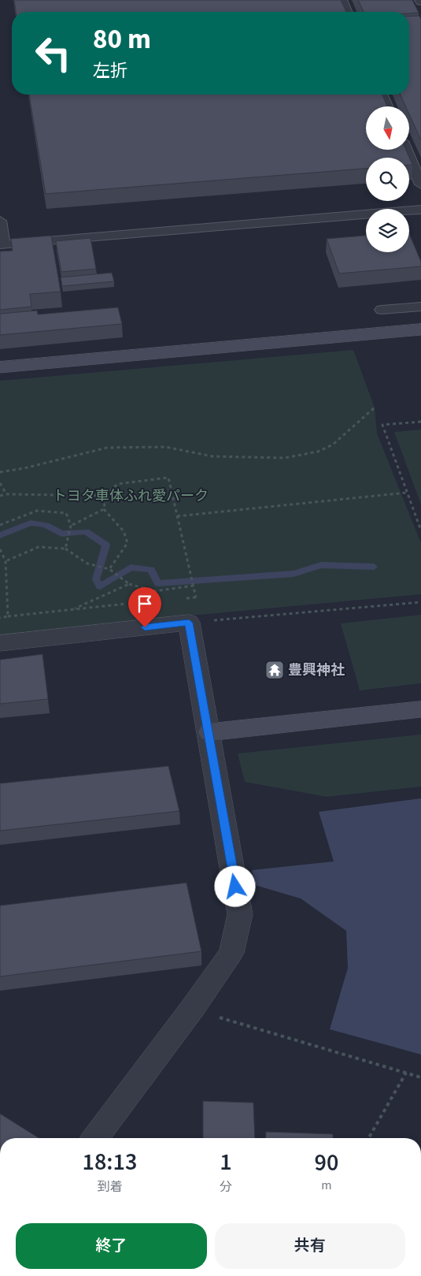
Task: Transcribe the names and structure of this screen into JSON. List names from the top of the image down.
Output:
{
  "parks": ["トヨタ車体ふれ愛パーク"],
  "places": {
    "temple": ["豊興神社"]
  },
  "north": "bottom",
  "page": {
    "turn": ["80 m", "左折"],
    "eta": [
      "18:13",
      "到着",
      "1",
      "分",
      "90",
      "m"
    ],
    "buttons": ["終了", "共有"]
  }
}
